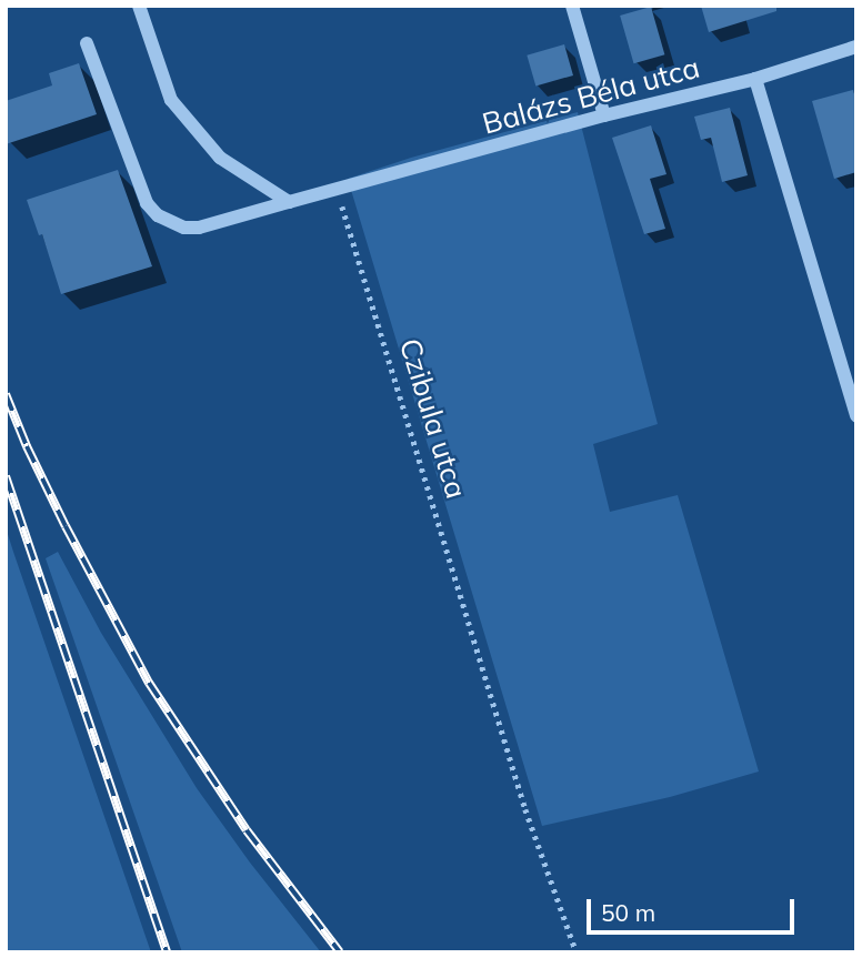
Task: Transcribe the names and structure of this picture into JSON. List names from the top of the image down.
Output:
{
  "streets": {
    "street": ["Balázs Béla utca"],
    "path": ["Czibula utca"]
  },
  "crossings": [
    ["Balázs Béla utca", "Czibula utca"]
  ],
  "scale_bar": "50 m"
}
